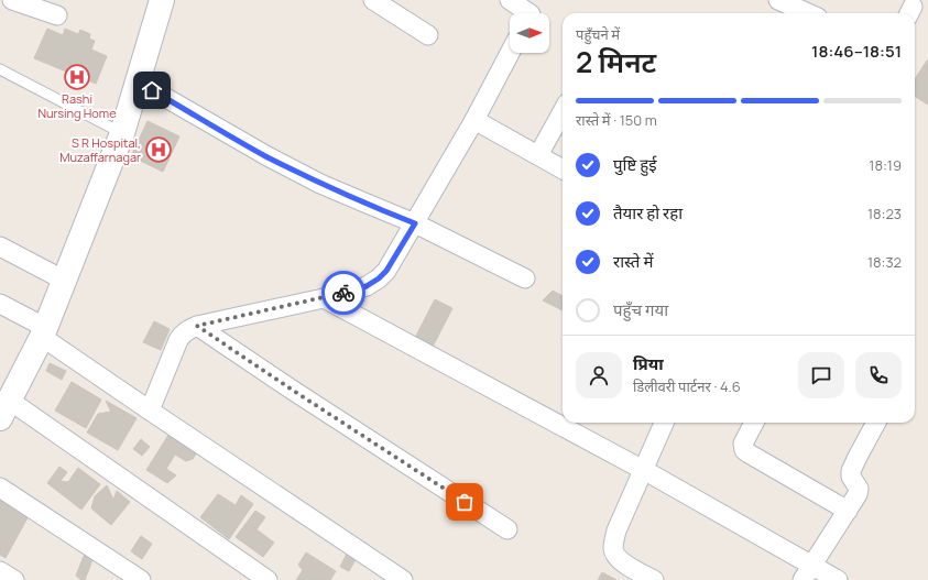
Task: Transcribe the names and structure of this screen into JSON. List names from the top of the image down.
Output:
{
  "places": {
    "hospital": ["Rashi Nursing Home", "S R Hospital, Muzaffarnagar"]
  },
  "north": "right",
  "page": {
    "heading": ["2 मिनट", "पहुँचने में", "18:46–18:51"],
    "panel": ["प्रिया", "डिलीवरी पार्टनर · 4.6"],
    "bar": "रास्ते में · 150 m",
    "list": [
      ["पुष्टि हुई", "18:19"],
      ["तैयार हो रहा", "18:23"],
      ["रास्ते में", "18:32"],
      "पहुँच गया"
    ]
  }
}
